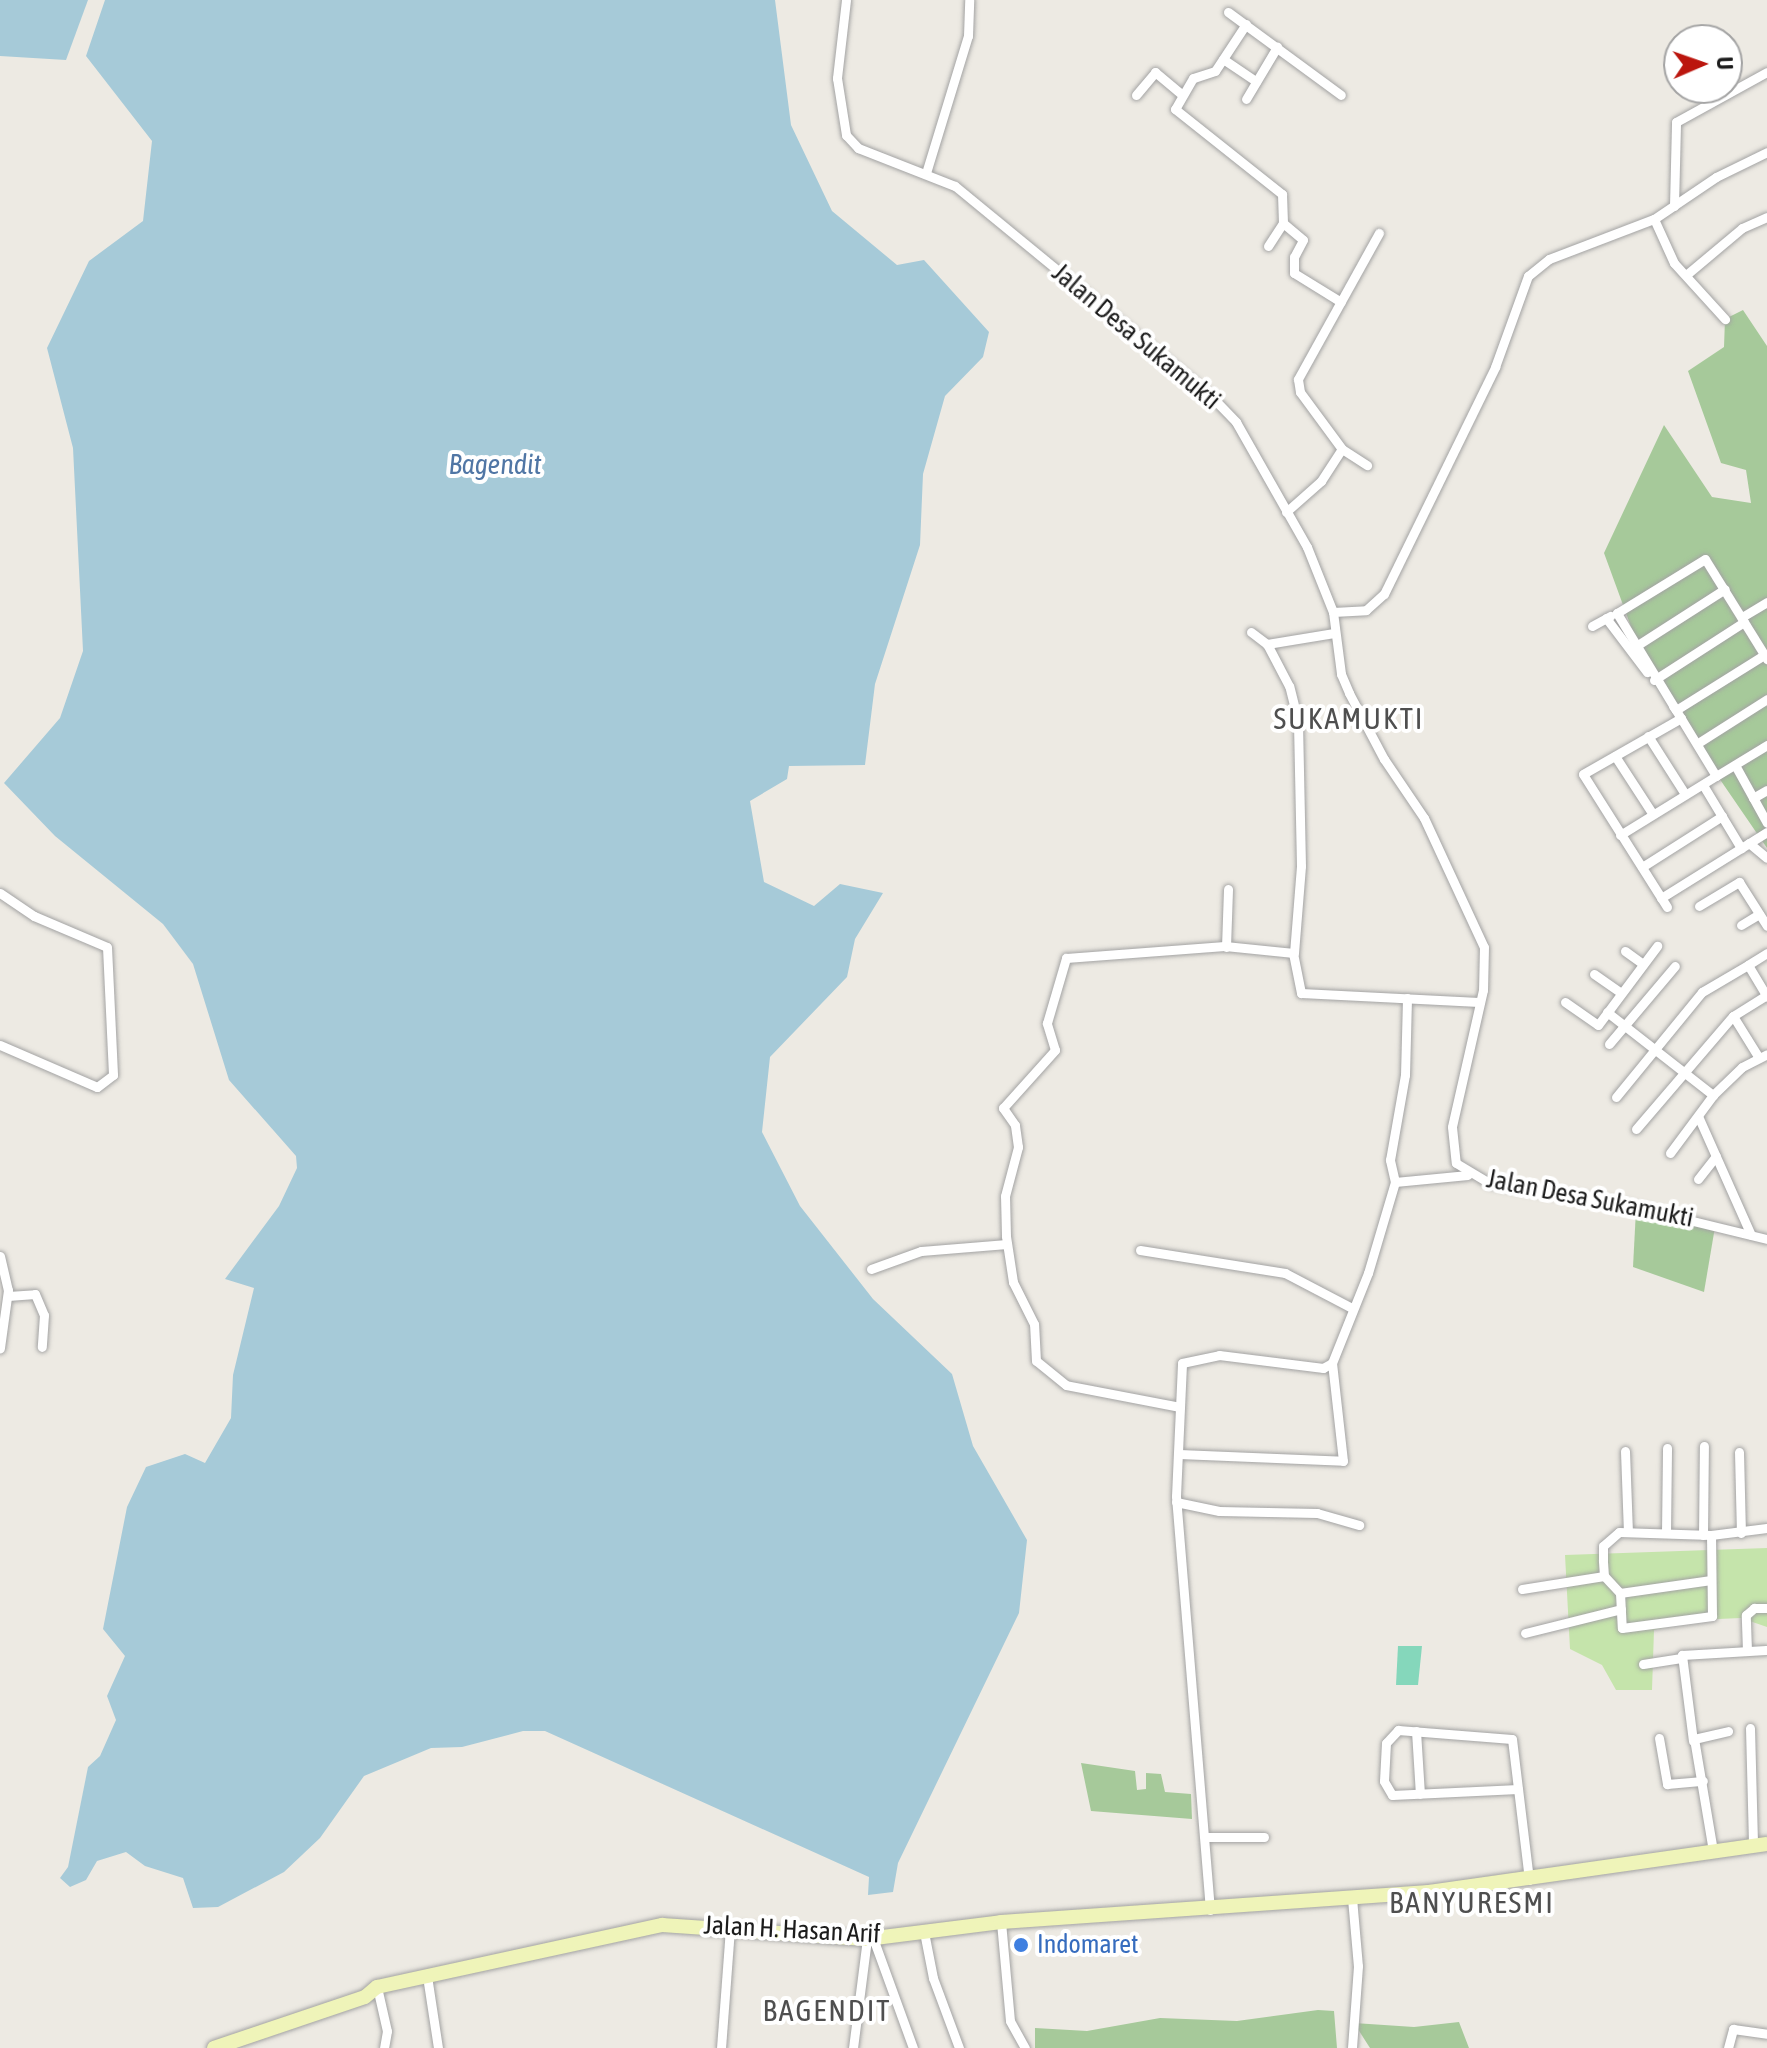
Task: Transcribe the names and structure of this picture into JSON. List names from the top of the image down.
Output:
{
  "streets": {
    "main road": ["Jalan H. Hasan Arif"],
    "street": ["Jalan Desa Sukamukti"]
  },
  "districts": ["SUKAMUKTI", "BANYURESMI", "BAGENDIT"],
  "water": ["Bagendit"],
  "places": ["Indomaret"],
  "north": "right"
}
